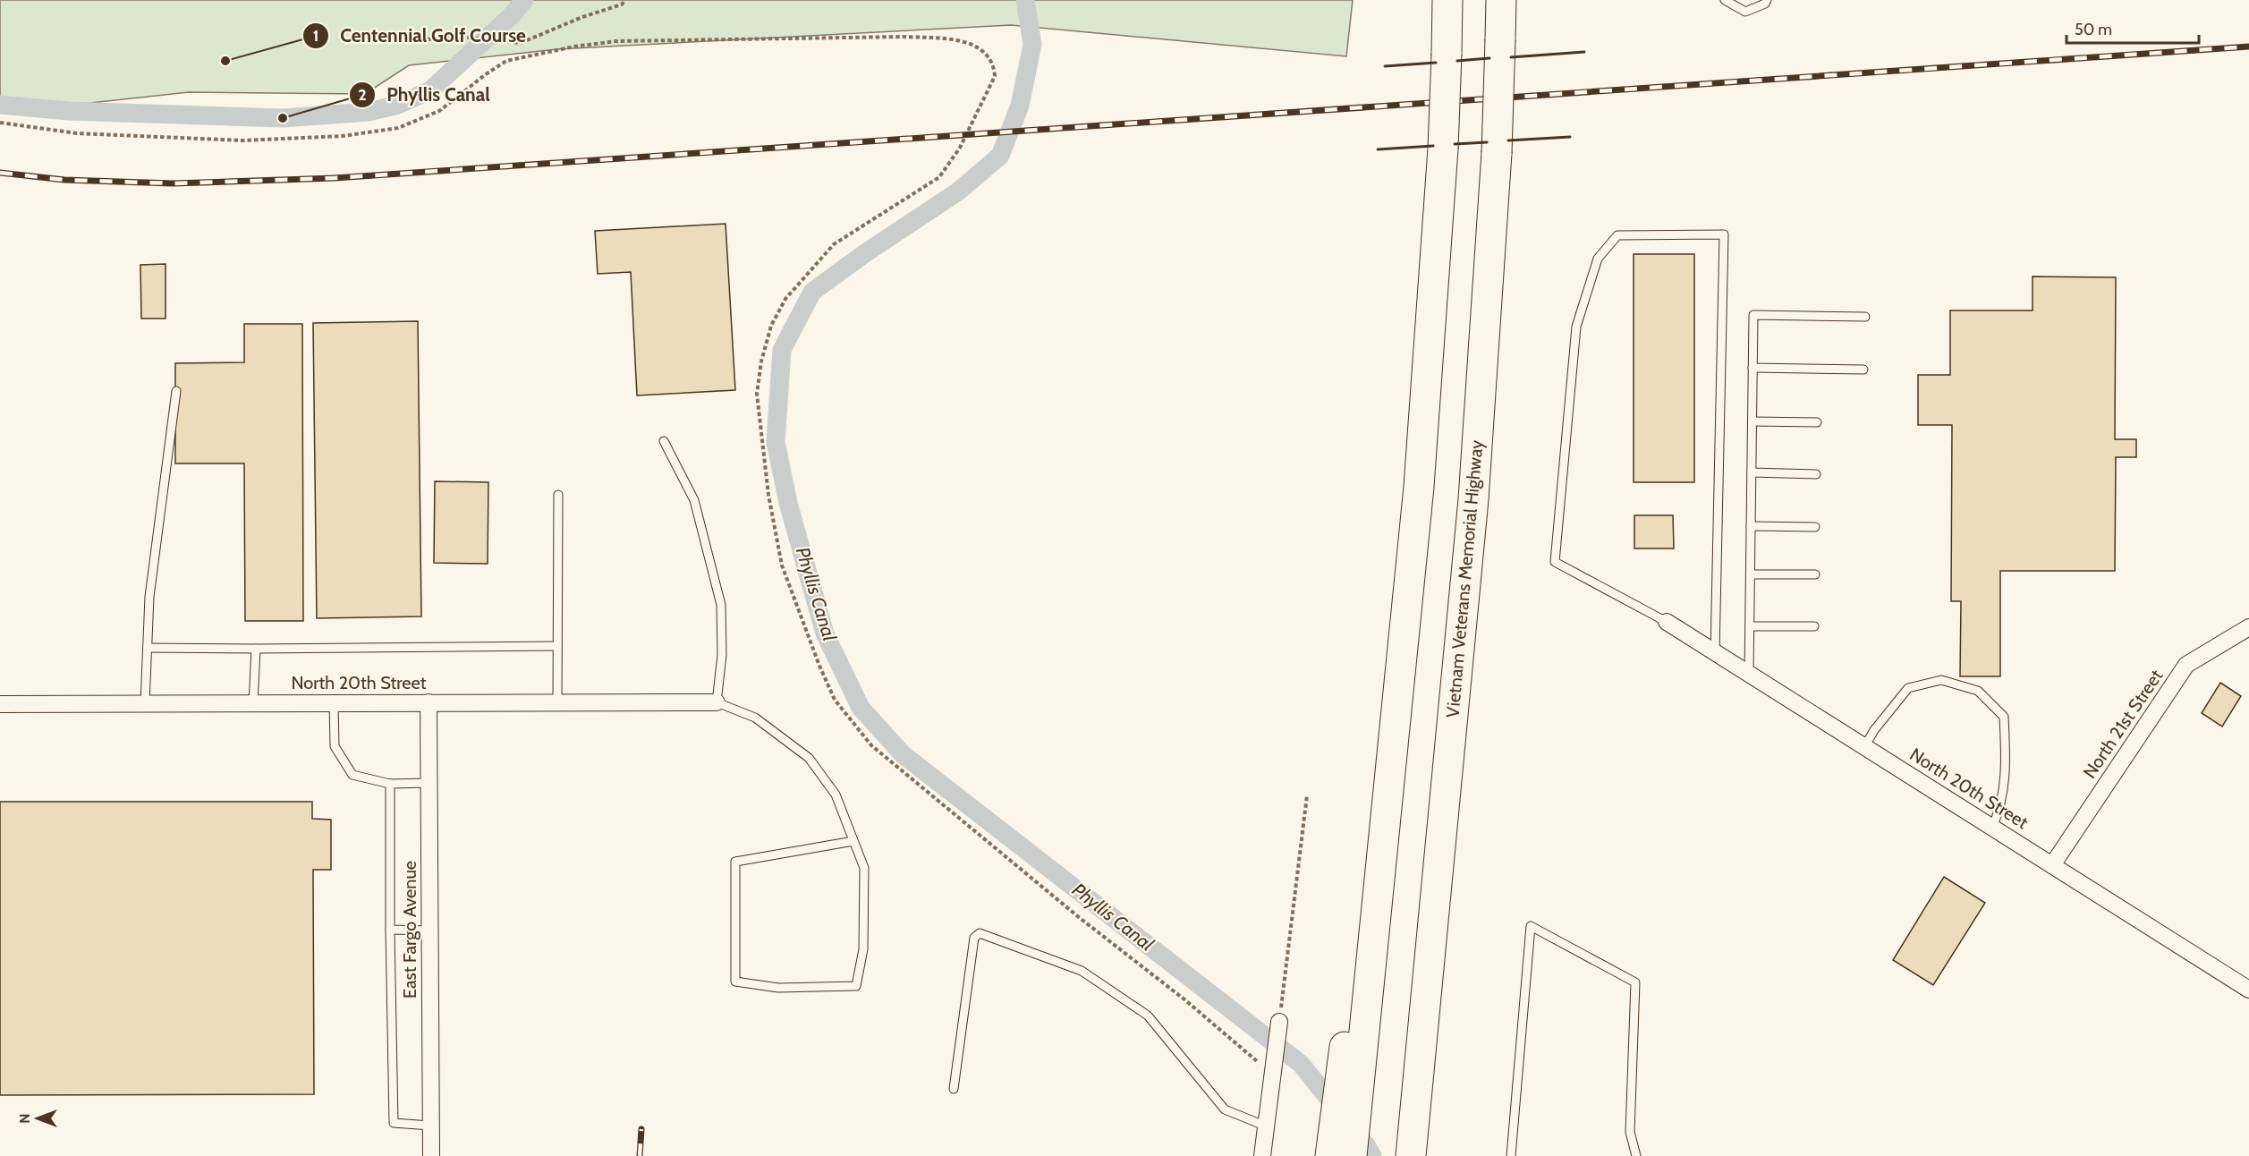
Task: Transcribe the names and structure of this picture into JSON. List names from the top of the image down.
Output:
{
  "streets": {
    "highway": ["Vietnam Veterans Memorial Highway"],
    "street": ["North 20th Street", "North 21st Street", "East Fargo Avenue"]
  },
  "crossings": [
    ["North 20th Street", "North 21st Street"],
    ["North 20th Street", "East Fargo Avenue"]
  ],
  "water": ["Phyllis Canal"],
  "places": ["Centennial Golf Course", "Phyllis Canal"],
  "scale_bar": "50 m",
  "north": "left"
}
